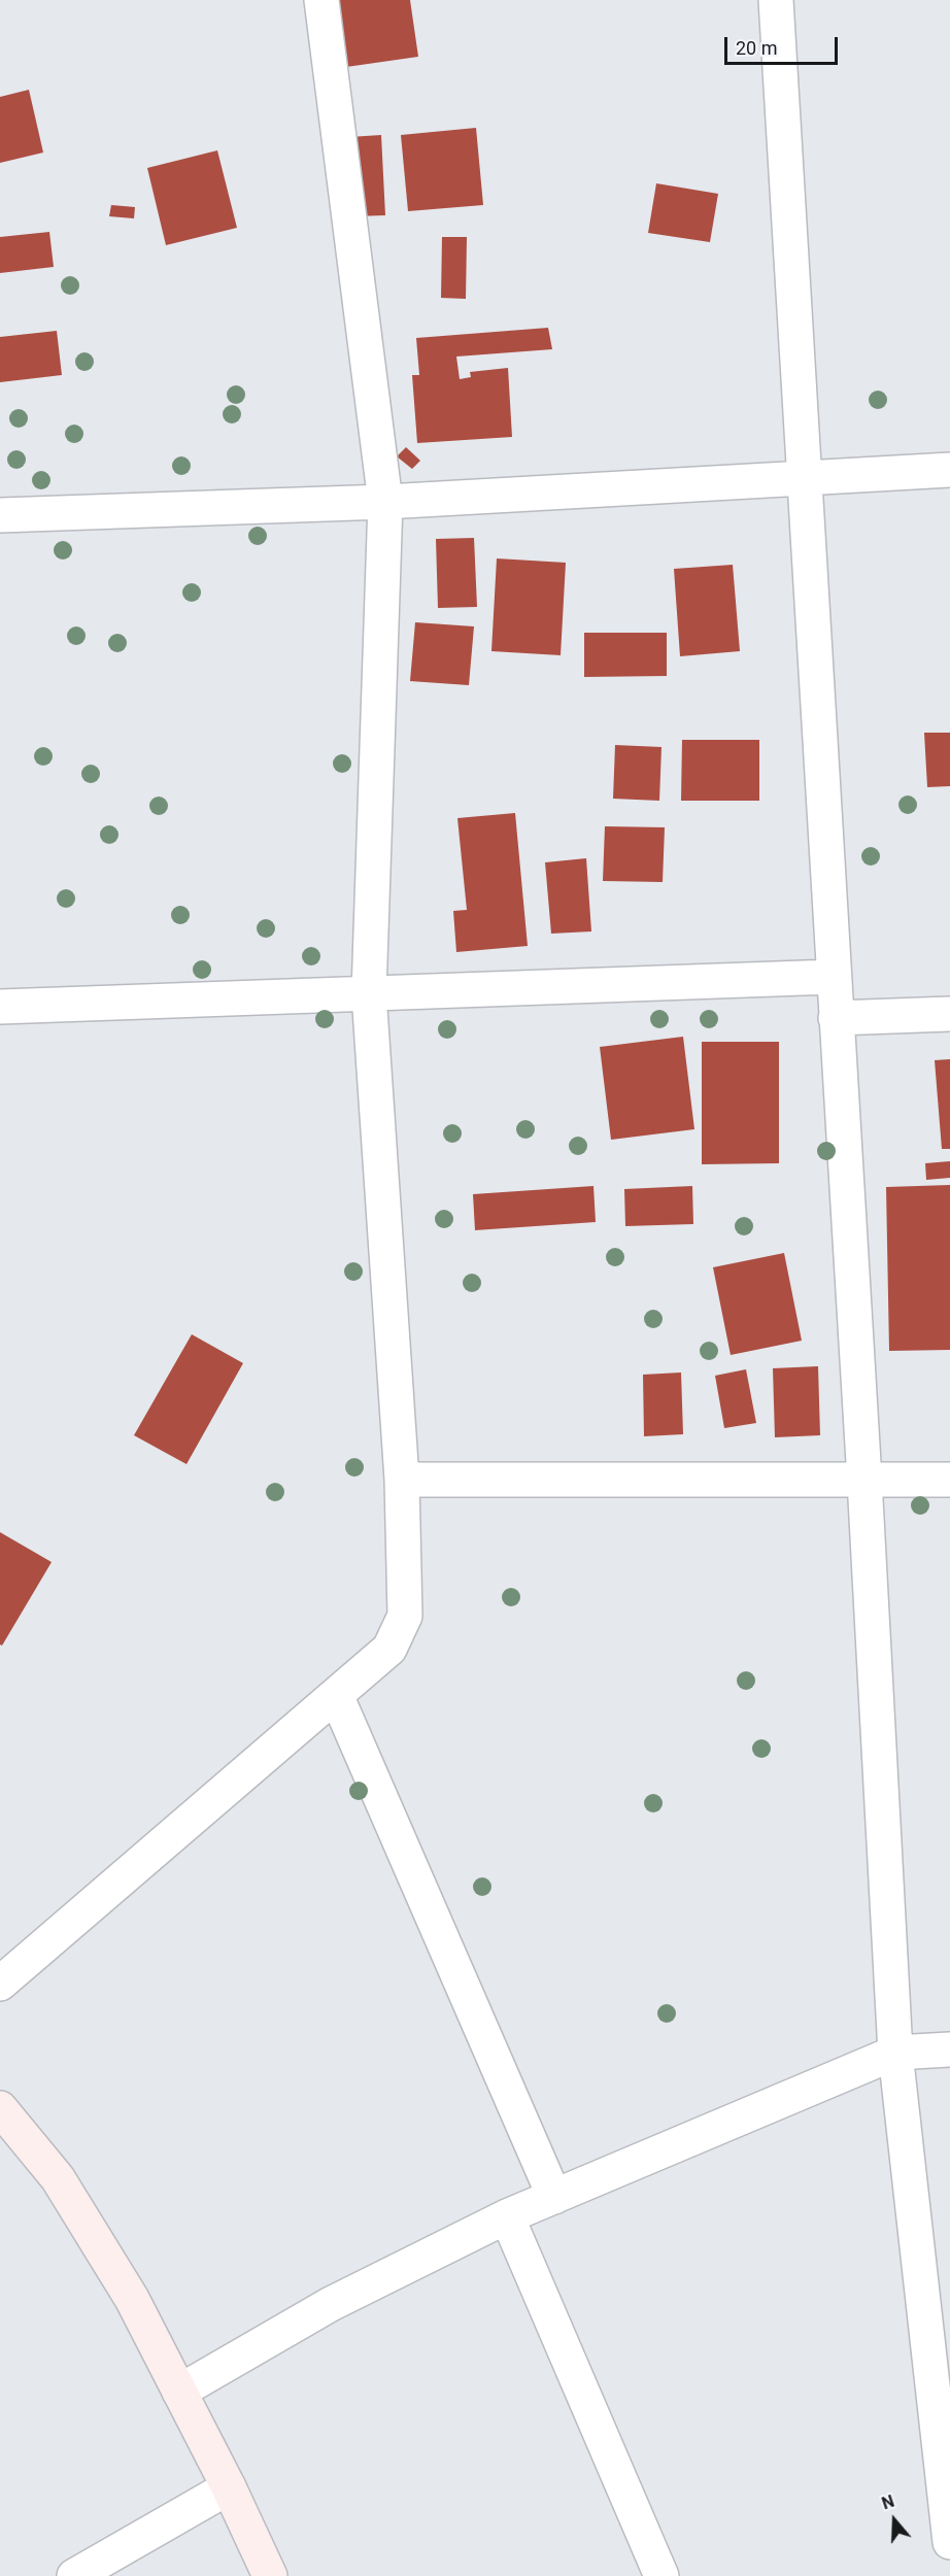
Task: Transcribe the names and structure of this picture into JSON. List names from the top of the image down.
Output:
{
  "scale_bar": "20 m",
  "north": "top"
}
